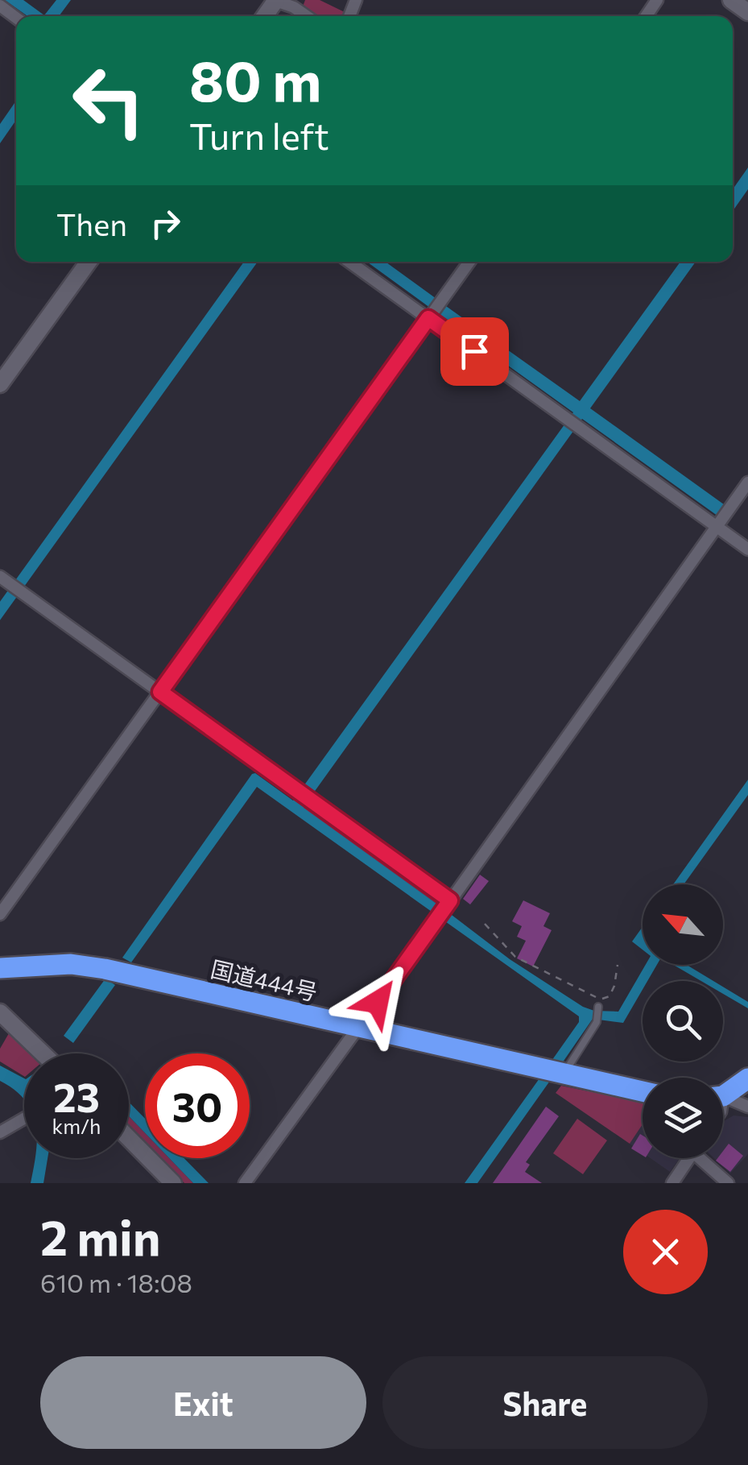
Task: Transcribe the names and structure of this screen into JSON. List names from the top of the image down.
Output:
{
  "streets": {
    "highway": ["国道444号"]
  },
  "north": "top left",
  "page": {
    "turn": ["80 m", "Turn left"],
    "then": "Then",
    "speed": "23 km/h",
    "limit": "30",
    "heading": ["2 min", "610 m · 18:08"],
    "buttons": ["Exit", "Share"]
  }
}
